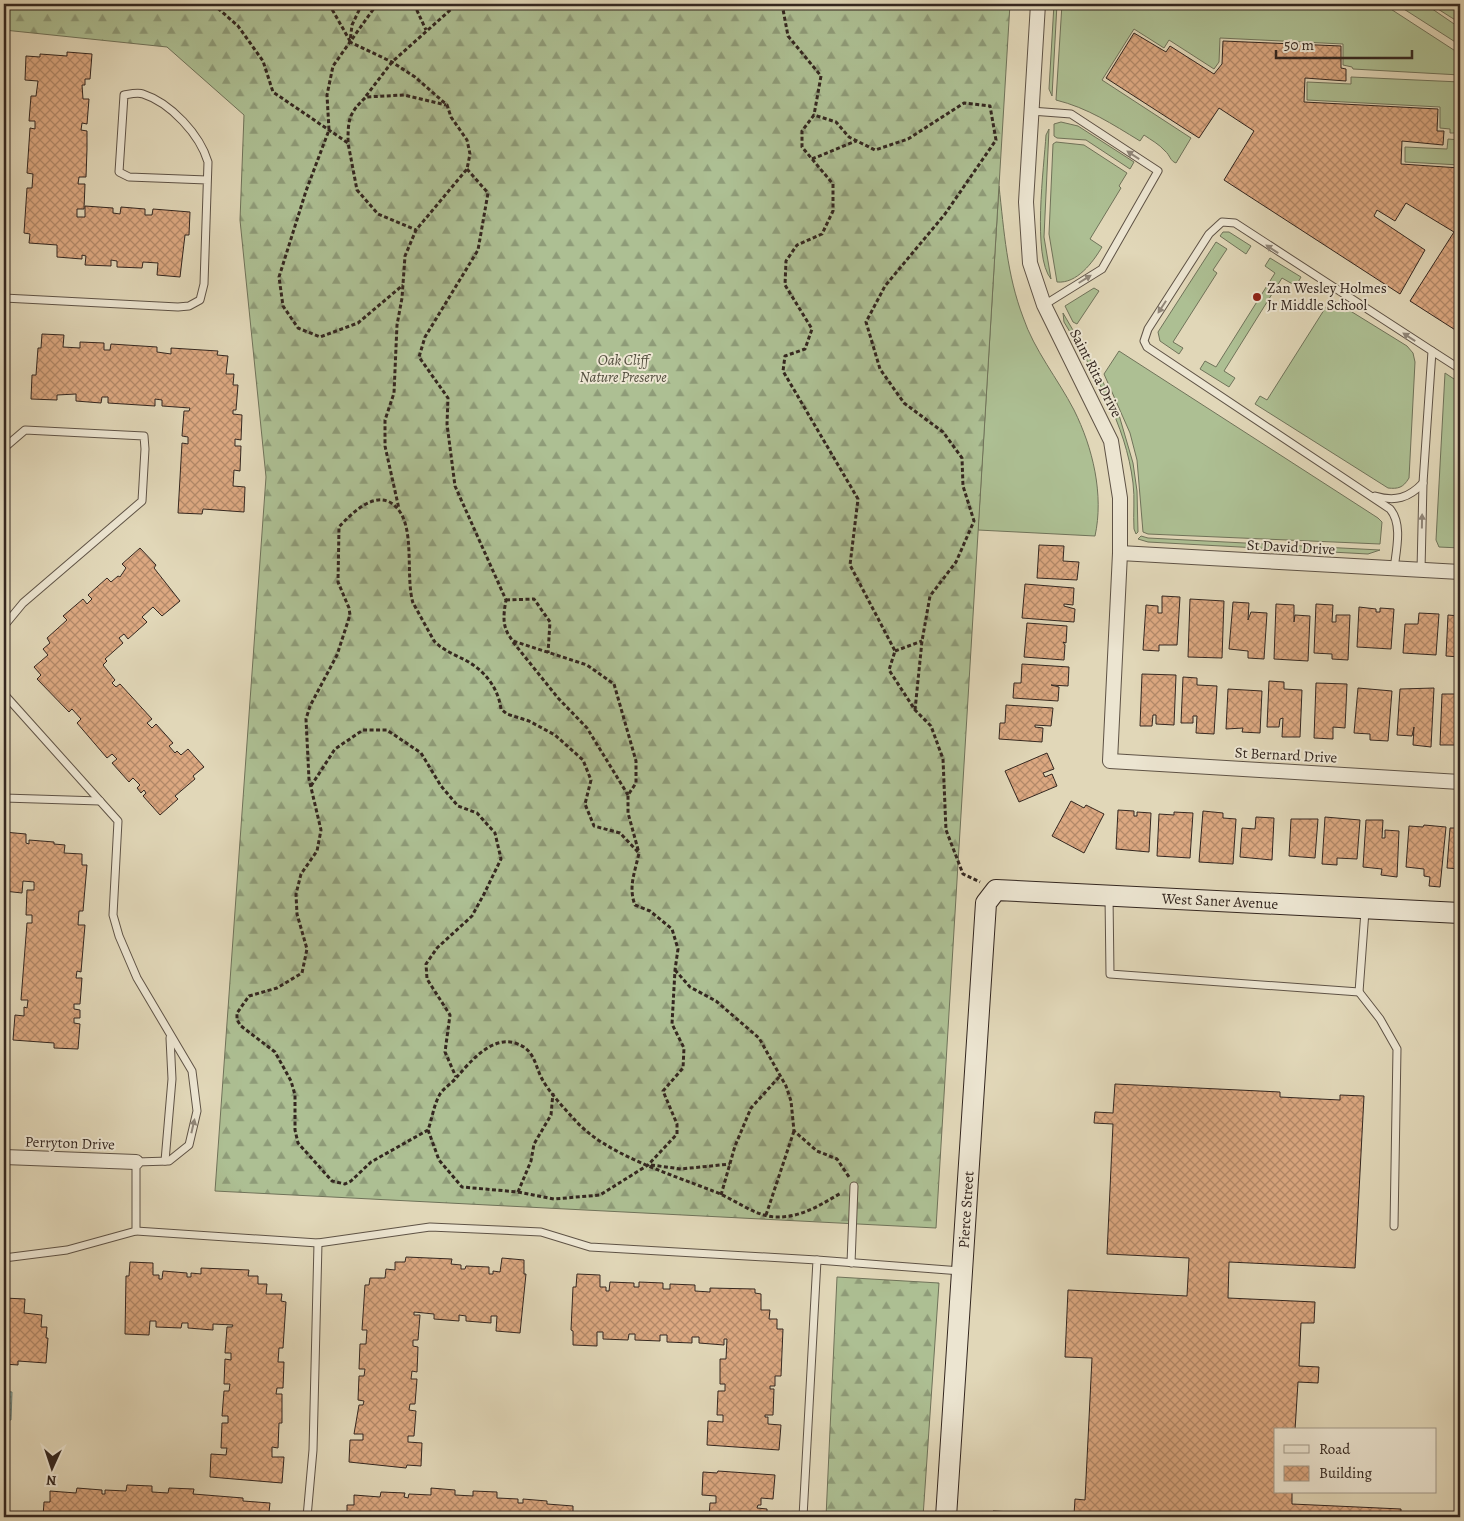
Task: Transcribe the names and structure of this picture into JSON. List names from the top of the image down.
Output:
{
  "streets": {
    "street": [
      "Saint Rita Drive",
      "St David Drive",
      "St Bernard Drive",
      "West Saner Avenue",
      "Perryton Drive",
      "Pierce Street"
    ]
  },
  "crossings": [
    ["Saint Rita Drive", "St David Drive"],
    ["Saint Rita Drive", "St Bernard Drive"],
    ["West Saner Avenue", "Pierce Street"]
  ],
  "parks": ["Oak Cliff Nature Preserve"],
  "places": ["Zan Wesley Holmes Jr Middle School"],
  "legend": ["Road", "Building"],
  "scale_bar": "50 m",
  "north": "bottom"
}
